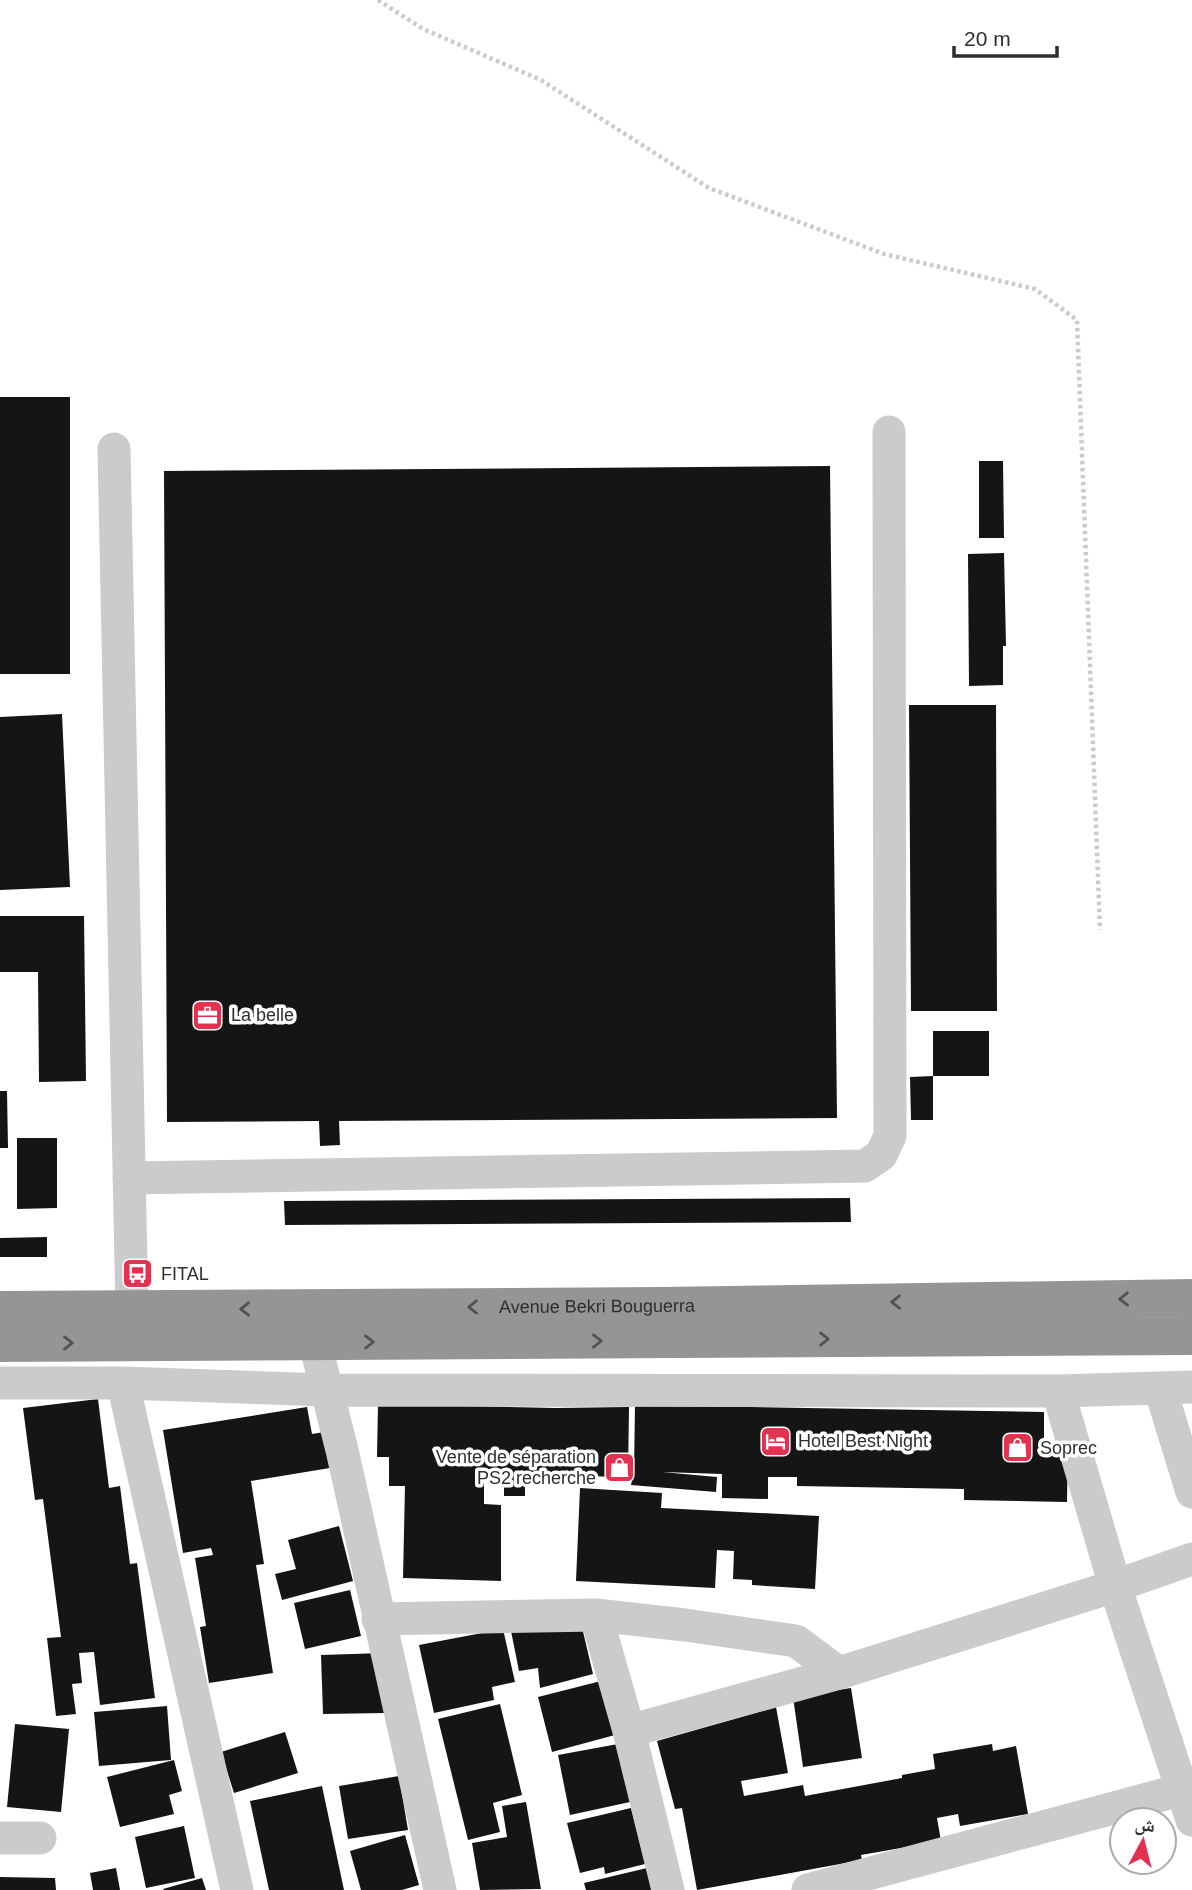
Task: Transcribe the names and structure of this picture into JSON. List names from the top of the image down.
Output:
{
  "streets": {
    "highway": ["Avenue Bekri Bouguerra"]
  },
  "places": {
    "office": ["La belle"],
    "bus stop": ["FITAL"],
    "hotel": ["Hotel Best Night"],
    "shop": ["Soprec", "Vente de séparation PS2 recherche"]
  },
  "scale_bar": "20 m",
  "north": "top"
}
